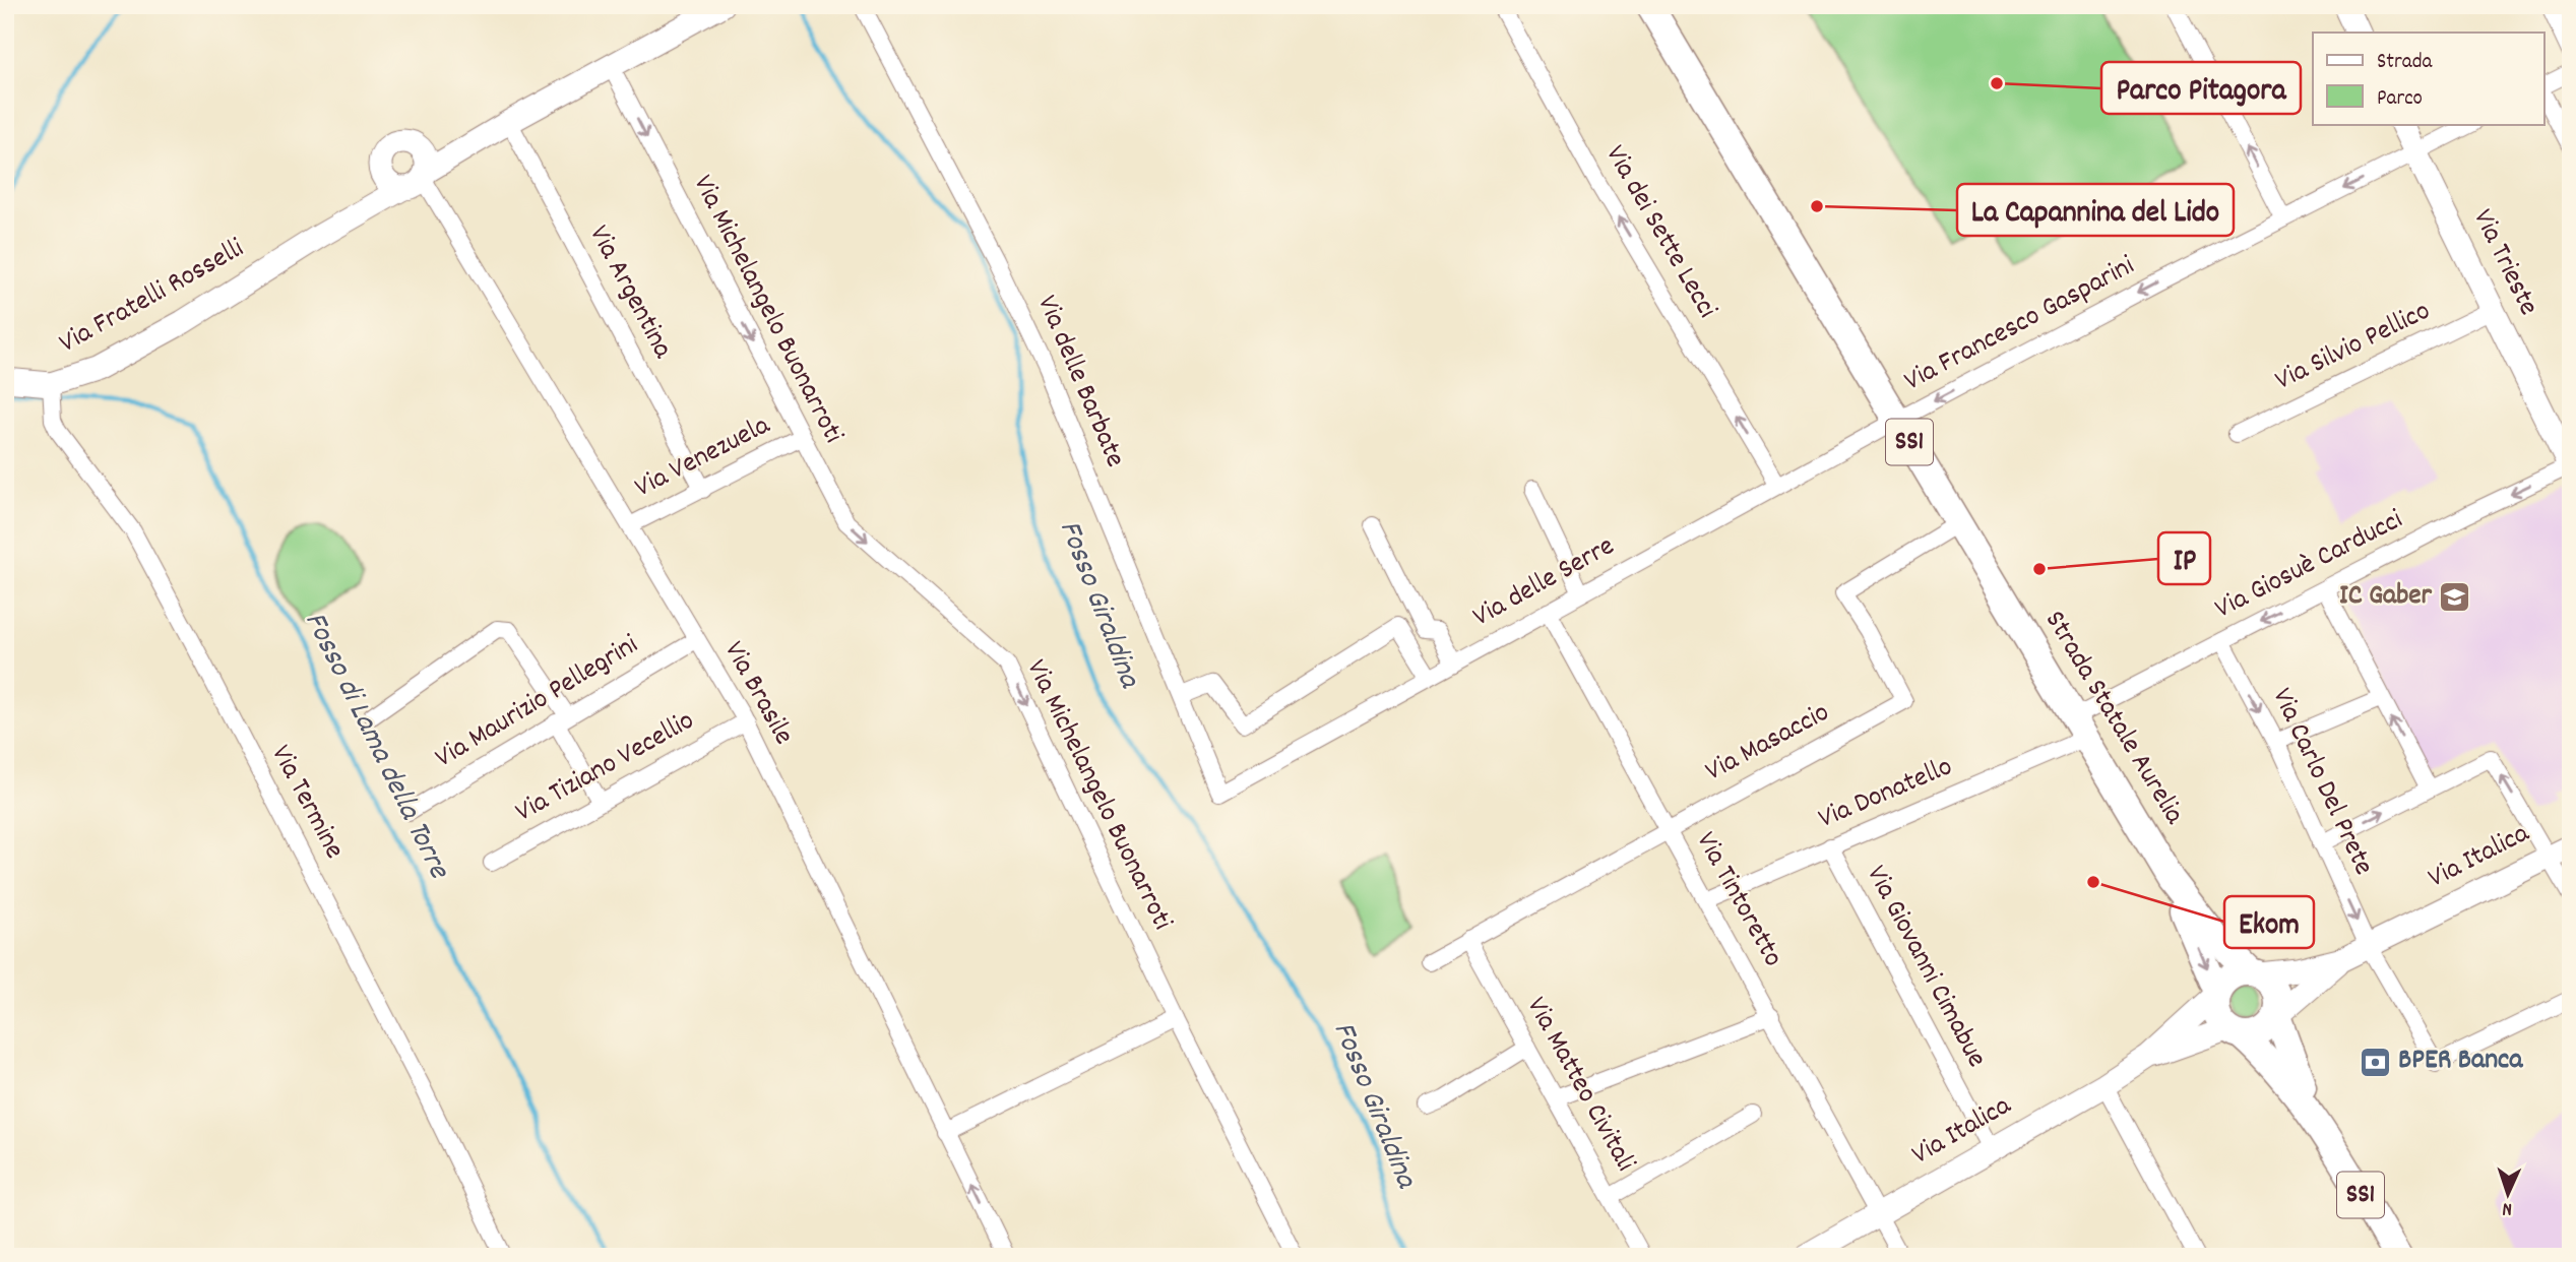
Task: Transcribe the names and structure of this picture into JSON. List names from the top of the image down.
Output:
{
  "streets": {
    "main road": ["SS1", "Strada Statale Aurelia"],
    "street": [
      "Via dei Sette Lecci",
      "Via Trieste",
      "Via Argentina",
      "Via Fratelli Rosselli",
      "Via Michelangelo Buonarroti",
      "Via Francesco Gasparini",
      "Via Silvio Pellico",
      "Via delle Barbate",
      "Via Venezuela",
      "Via Giosuè Carducci",
      "Via delle Serre",
      "Via Brasile",
      "Via Maurizio Pellegrini",
      "Via Masaccio",
      "Via Tiziano Vecellio",
      "Via Carlo Del Prete",
      "Via Donatello",
      "Via Termine",
      "Via Italica",
      "Via Tintoretto",
      "Via Giovanni Cimabue",
      "Via Matteo Civitali"
    ]
  },
  "crossings": [
    ["Via dei Sette Lecci", "Via delle Serre"],
    ["Via Trieste", "Via Francesco Gasparini"],
    ["Via Trieste", "Via Silvio Pellico"],
    ["Via Trieste", "Via Giosuè Carducci"],
    ["Via Argentina", "Via Fratelli Rosselli"],
    ["Via Argentina", "Via Venezuela"],
    ["Via Fratelli Rosselli", "Via Brasile"],
    ["Via Fratelli Rosselli", "Via Termine"],
    ["Via Michelangelo Buonarroti", "Via Venezuela"],
    ["Via Francesco Gasparini", "Via delle Serre"],
    ["Via Francesco Gasparini", "Strada Statale Aurelia"],
    ["Via delle Barbate", "Via delle Serre"],
    ["SS1", "Strada Statale Aurelia"],
    ["SS1", "Via Italica"],
    ["Via Venezuela", "Via Brasile"],
    ["Via Giosuè Carducci", "Strada Statale Aurelia"],
    ["Via Giosuè Carducci", "Via Carlo Del Prete"],
    ["Via Giosuè Carducci", "Via Donatello"],
    ["Via delle Serre", "Strada Statale Aurelia"],
    ["Via delle Serre", "Via Tintoretto"],
    ["Via Brasile", "Via Maurizio Pellegrini"],
    ["Via Brasile", "Via Tiziano Vecellio"],
    ["Strada Statale Aurelia", "Via Masaccio"],
    ["Strada Statale Aurelia", "Via Donatello"],
    ["Strada Statale Aurelia", "Via Italica"],
    ["Via Masaccio", "Via Tintoretto"],
    ["Via Masaccio", "Via Matteo Civitali"],
    ["Via Carlo Del Prete", "Via Italica"],
    ["Via Donatello", "Via Tintoretto"],
    ["Via Donatello", "Via Giovanni Cimabue"],
    ["Via Italica", "Via Tintoretto"],
    ["Via Italica", "Via Giovanni Cimabue"]
  ],
  "one_way": [
    "Via dei Sette Lecci",
    "Via Michelangelo Buonarroti",
    "Via Francesco Gasparini",
    "Via Giosuè Carducci"
  ],
  "water": ["Fosso Giraldina", "Fosso di Lama della Torre"],
  "places": {
    "other": [
      "Parco Pitagora",
      "La Capannina del Lido",
      "IP",
      "Ekom"
    ],
    "school or university": ["IC Gaber"],
    "bank": ["BPER Banca"]
  },
  "legend": ["Strada", "Parco"],
  "north": "bottom"
}
